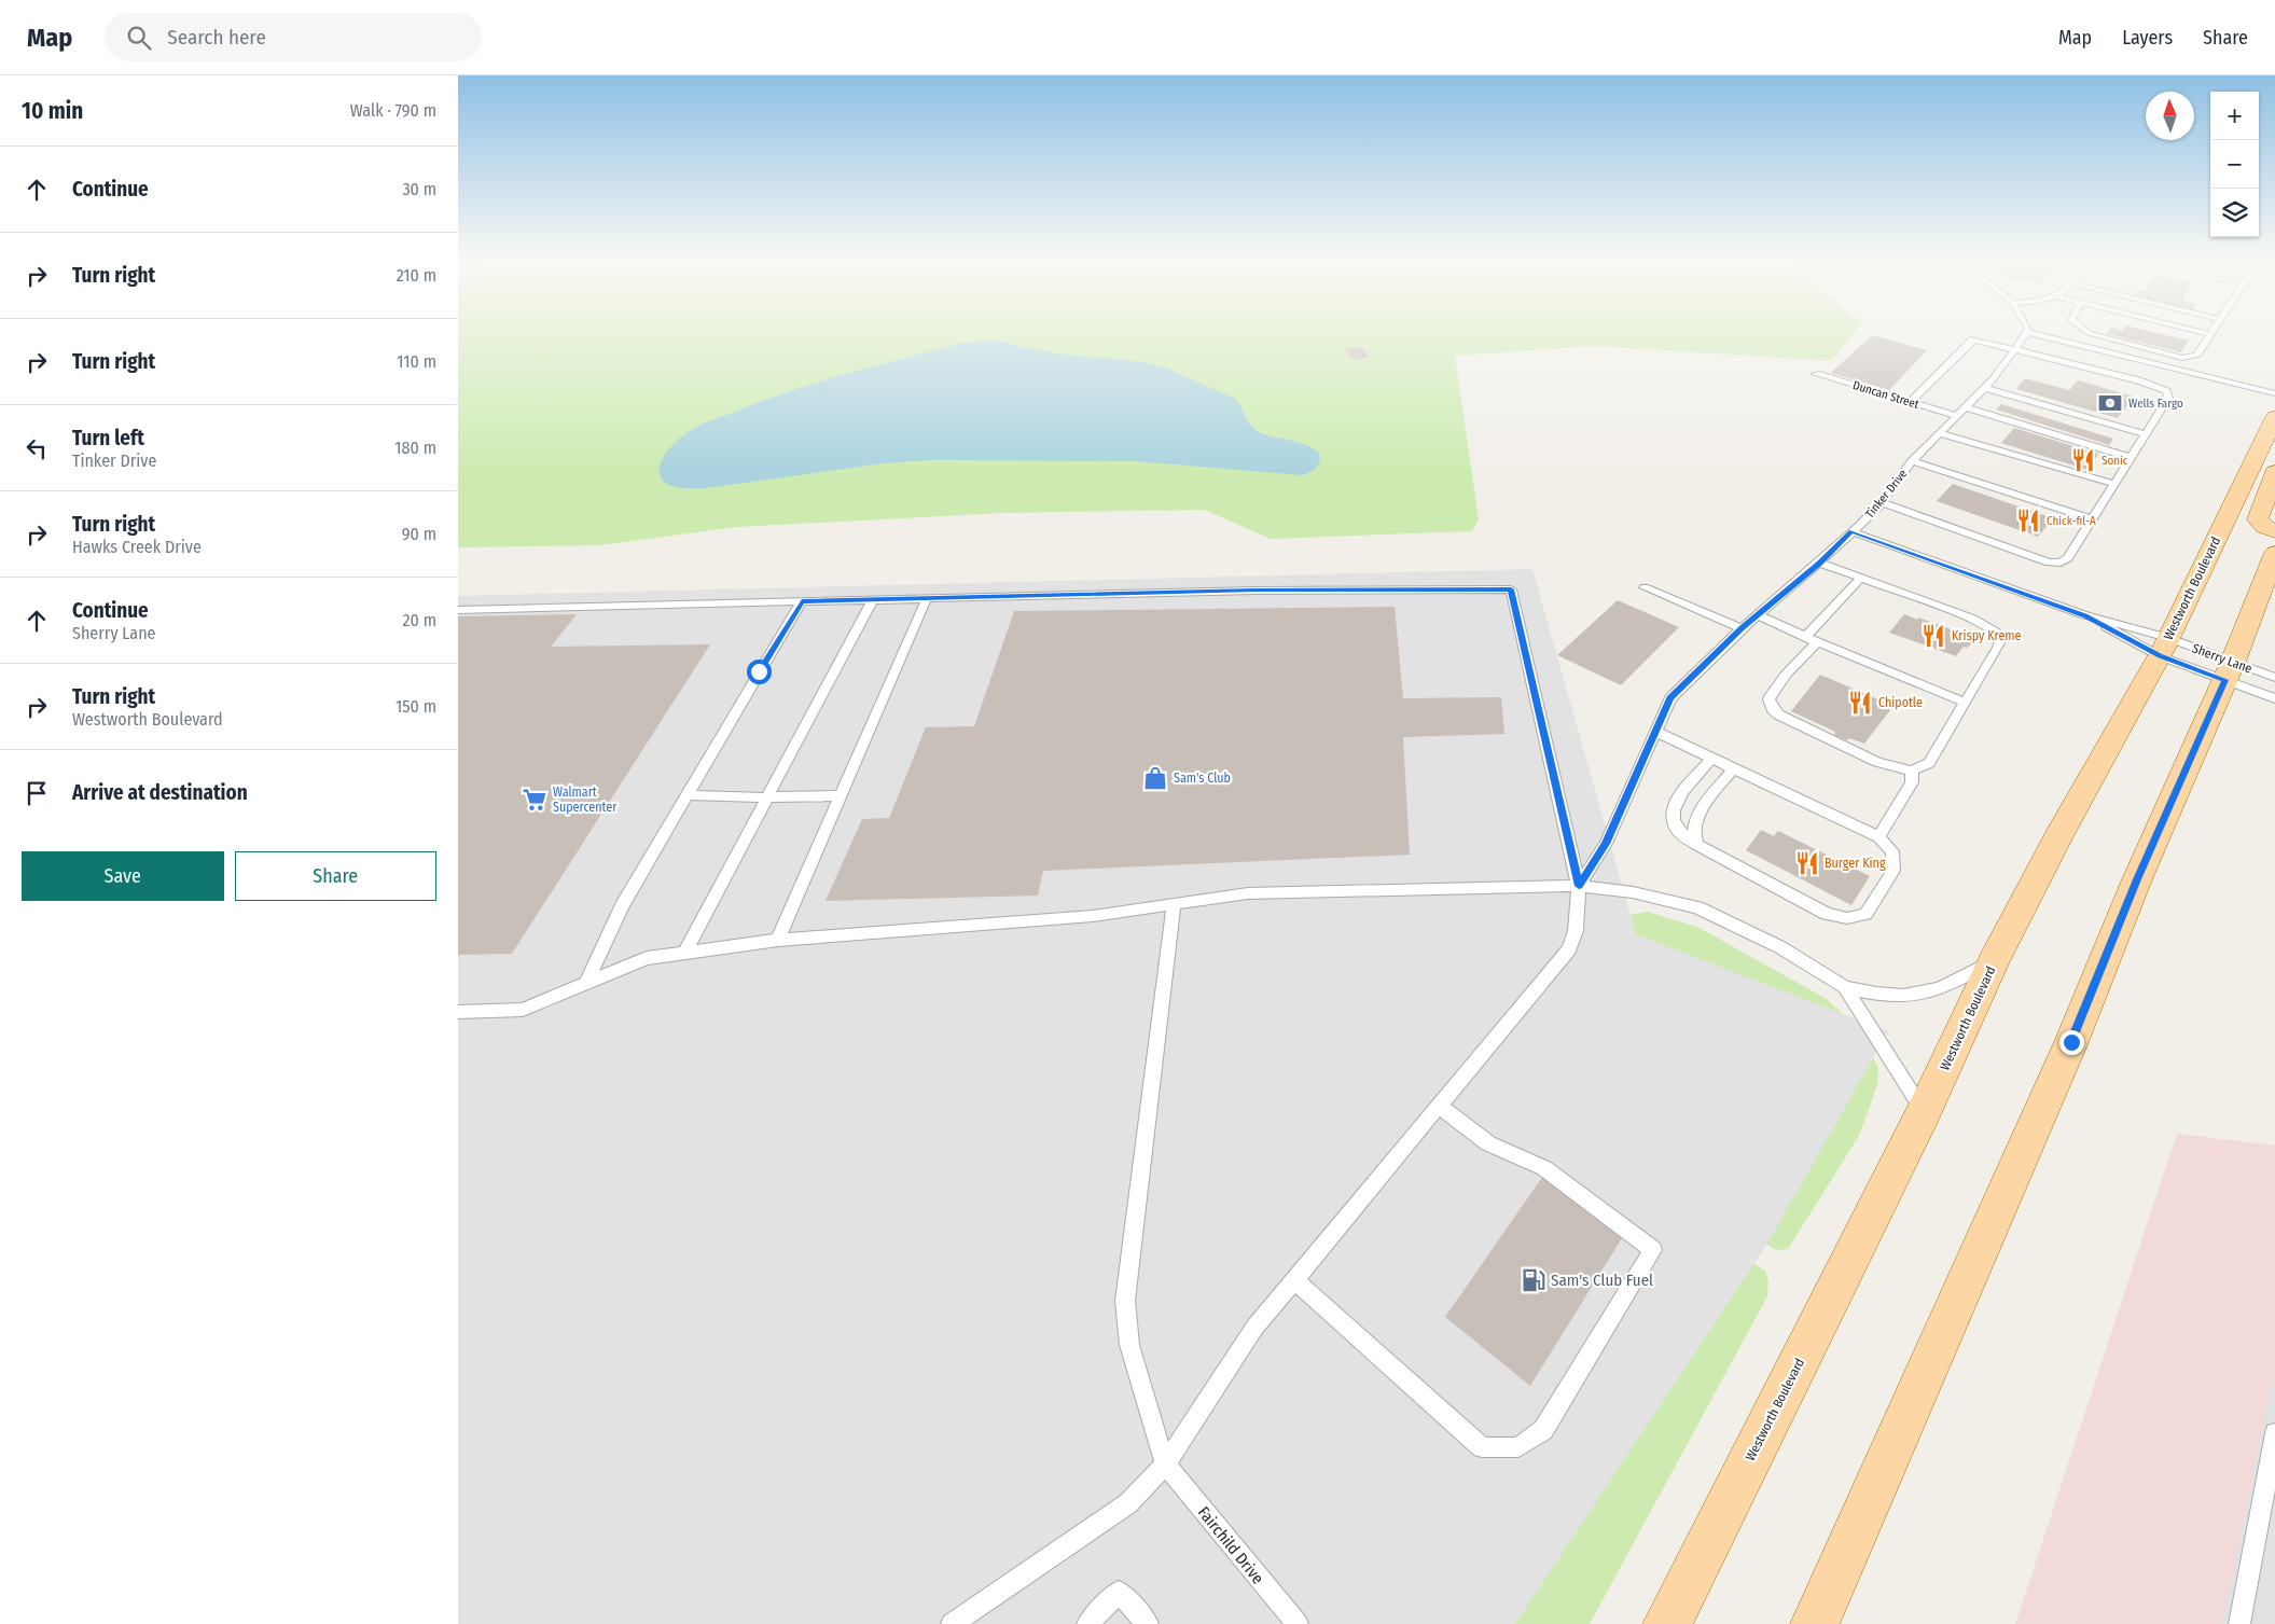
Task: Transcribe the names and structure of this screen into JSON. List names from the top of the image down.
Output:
{
  "streets": {
    "main road": ["Westworth Boulevard"],
    "lane": [
      "Duncan Street",
      "Tinker Drive",
      "Sherry Lane",
      "Fairchild Drive"
    ]
  },
  "crossings": [
    ["Duncan Street", "Tinker Drive"],
    ["Westworth Boulevard", "Sherry Lane"]
  ],
  "places": {
    "bank": ["Wells Fargo"],
    "restaurant": [
      "Sonic",
      "Chick-fil-A",
      "Krispy Kreme",
      "Chipotle",
      "Burger King"
    ],
    "shop": ["Sam's Club"],
    "supermarket": ["Walmart Supercenter"],
    "fuel station": ["Sam's Club Fuel"]
  },
  "north": "top",
  "page": {
    "header": "Map",
    "search": "Search here",
    "nav": ["Map", "Layers", "Share"],
    "heading": ["10 min", "Walk · 790 m"],
    "map_buttons": ["+", "−"],
    "list": [
      ["Continue", "30 m"],
      ["Turn right", "210 m"],
      ["Turn right", "110 m"],
      ["Turn left", "Tinker Drive", "180 m"],
      ["Turn right", "Hawks Creek Drive", "90 m"],
      ["Continue", "Sherry Lane", "20 m"],
      ["Turn right", "Westworth Boulevard", "150 m"],
      "Arrive at destination"
    ],
    "buttons": ["Save", "Share"]
  }
}
